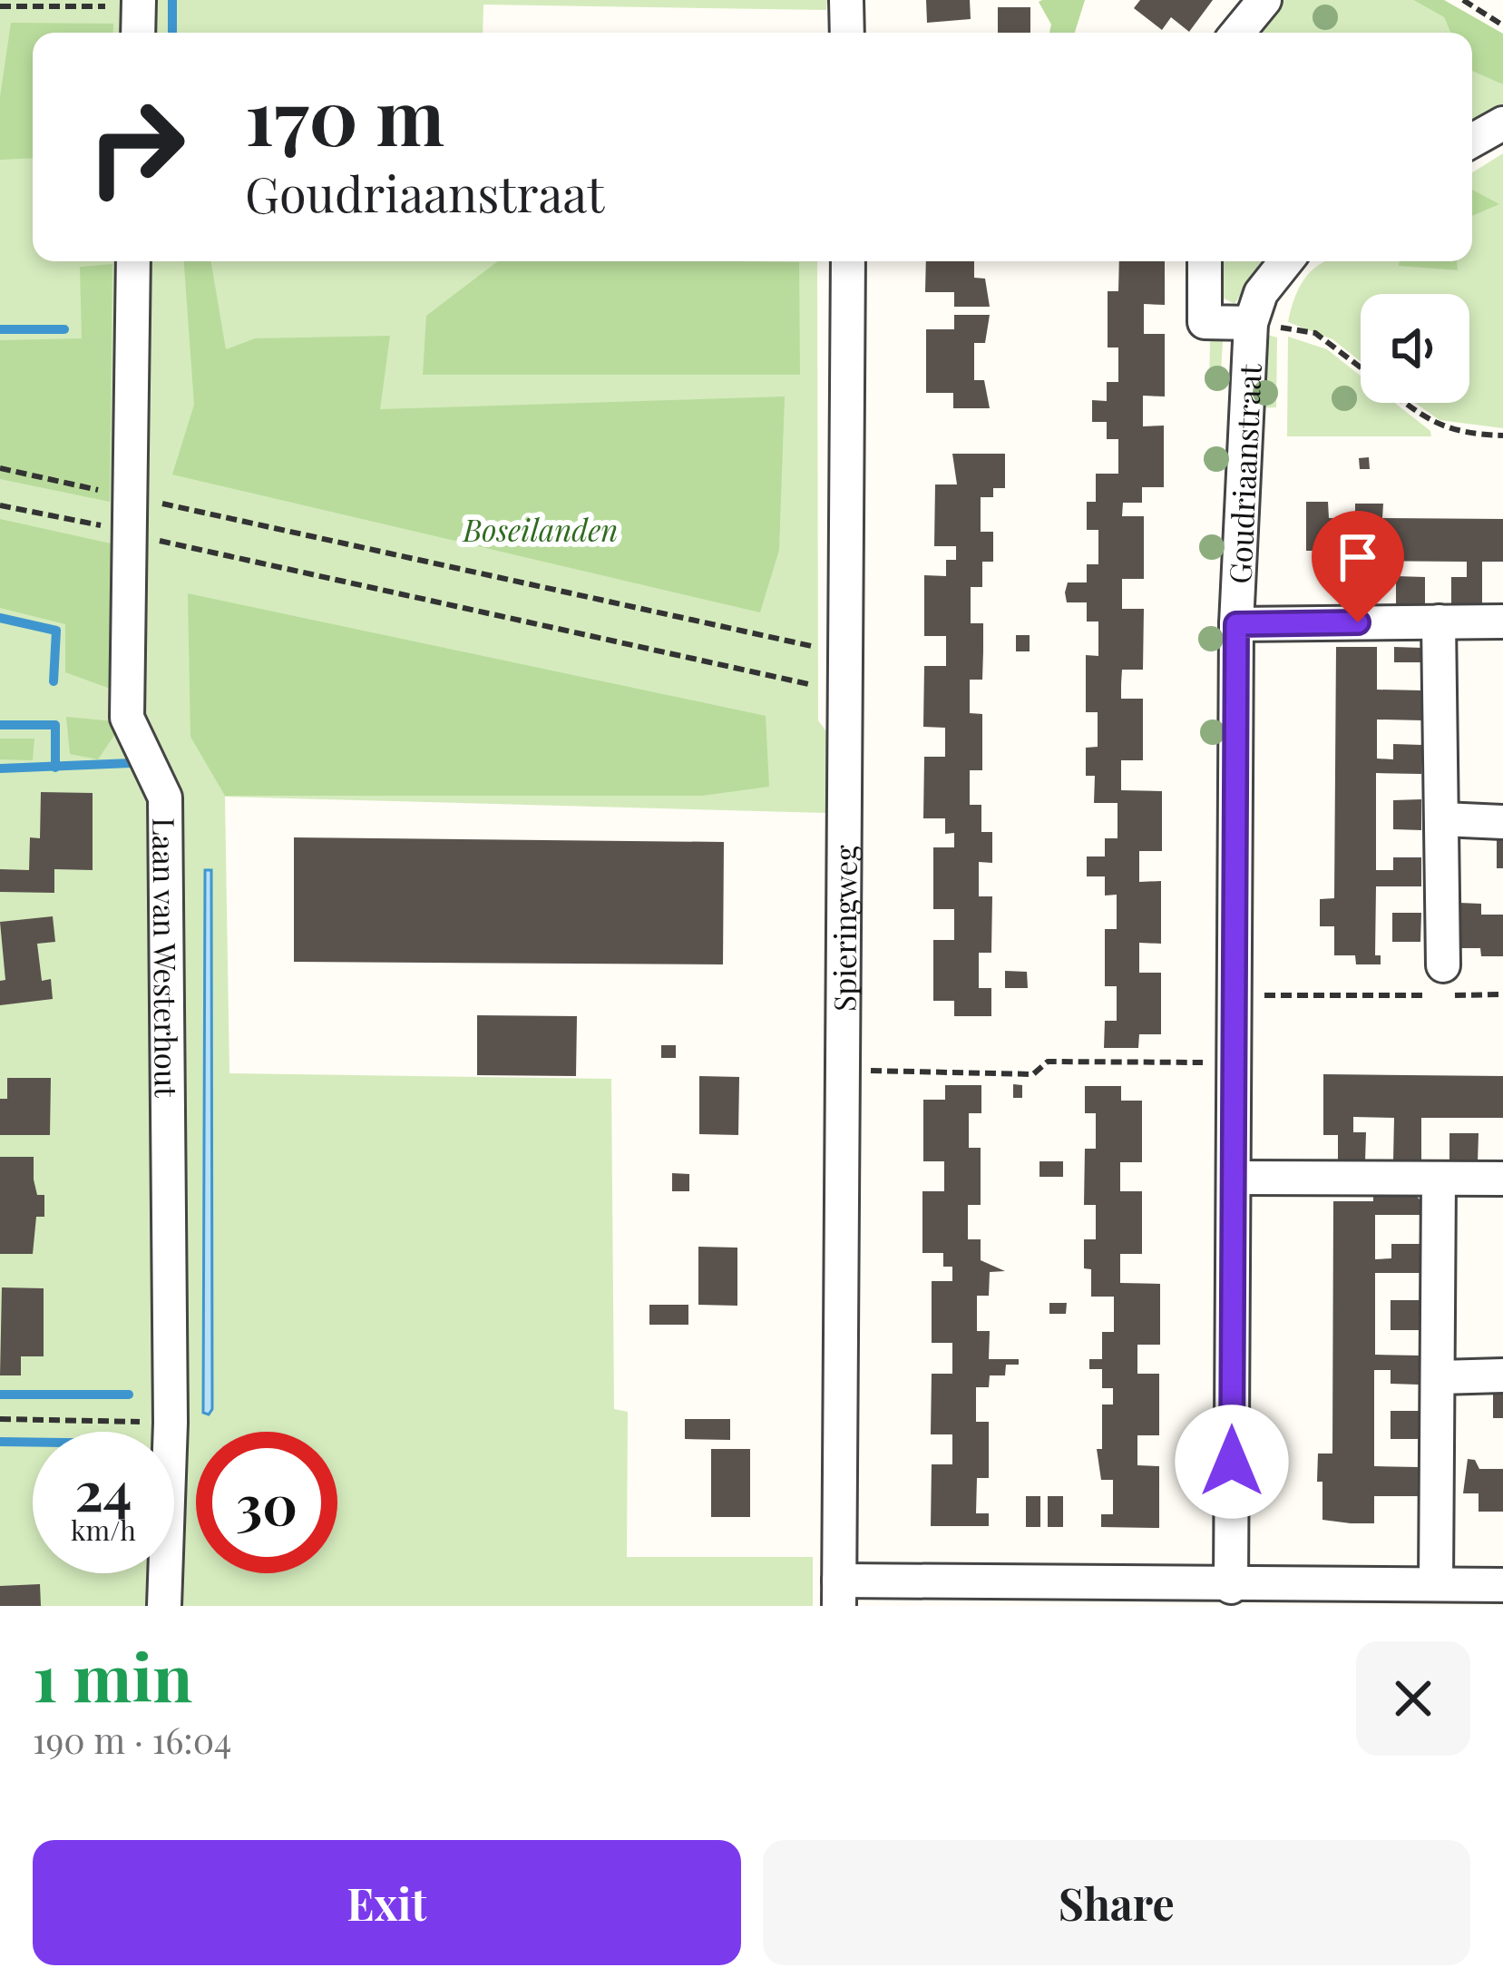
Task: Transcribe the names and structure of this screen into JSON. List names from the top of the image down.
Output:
{
  "streets": {
    "street": ["Goudriaanstraat", "Spieringweg", "Laan van Westerhout"]
  },
  "parks": ["Boseilanden"],
  "page": {
    "turn": ["170 m", "Goudriaanstraat"],
    "speed": "24 km/h",
    "limit": "30",
    "heading": ["1 min", "190 m · 16:04"],
    "buttons": ["Exit", "Share"]
  }
}
